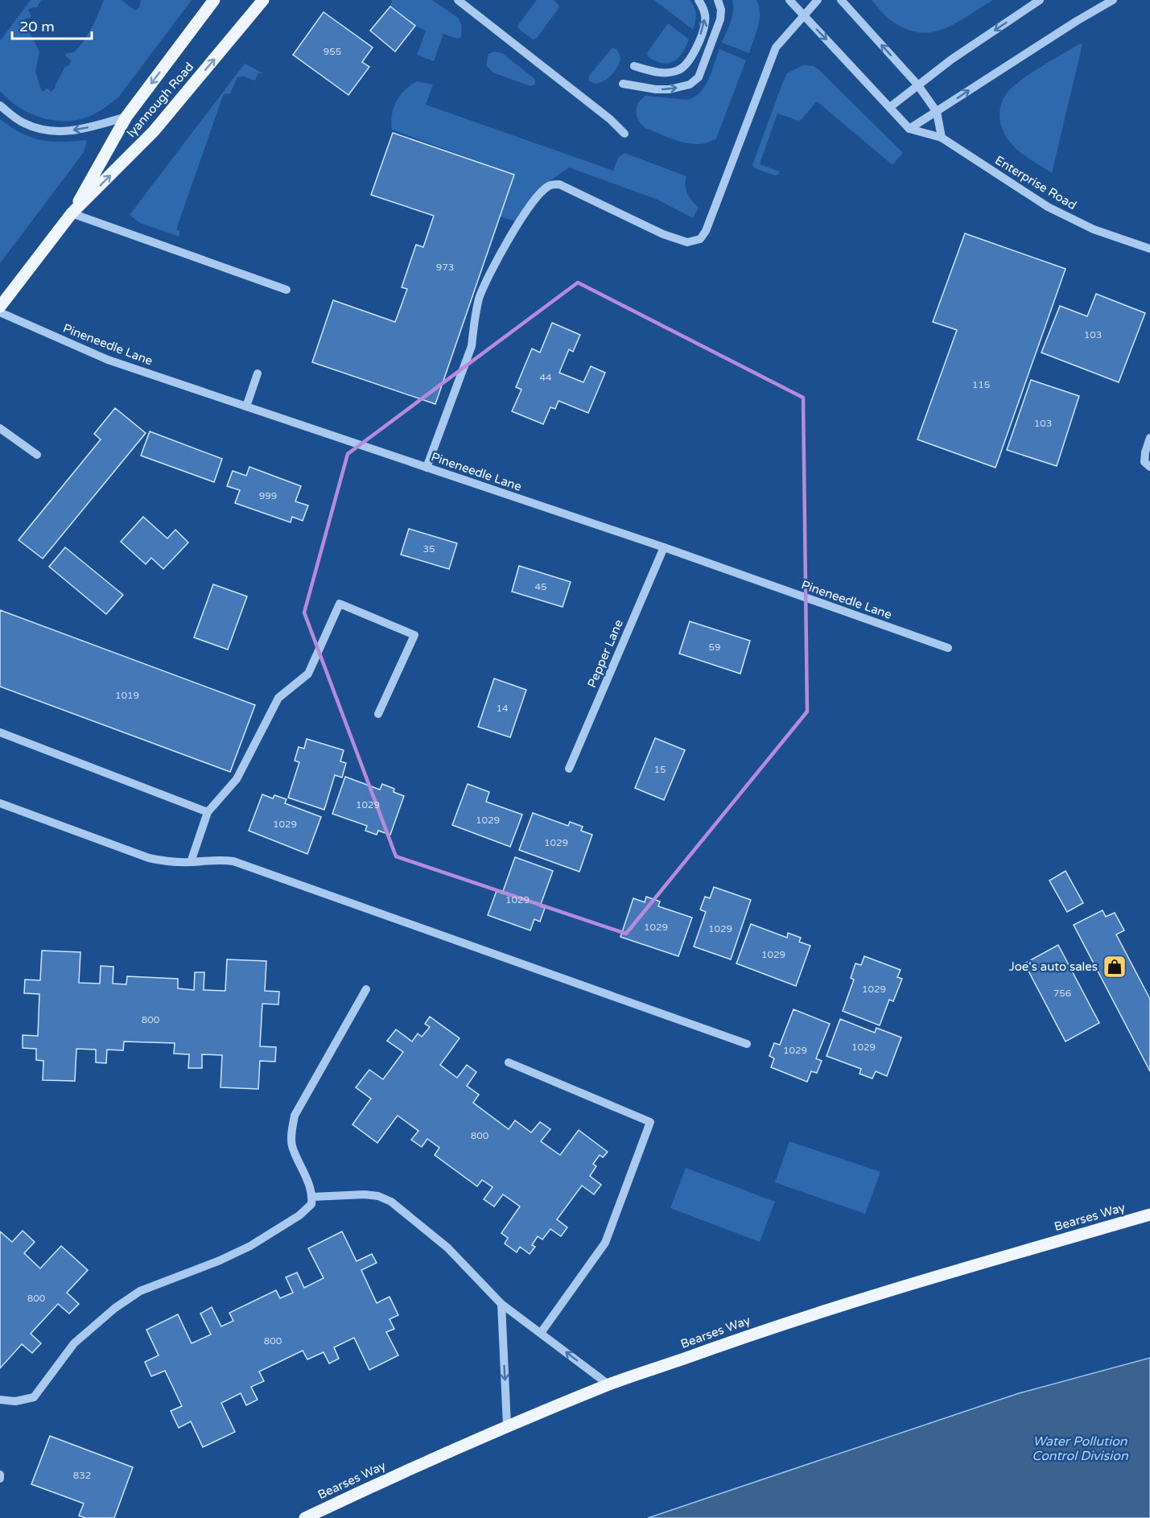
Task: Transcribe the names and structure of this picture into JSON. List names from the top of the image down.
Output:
{
  "streets": {
    "main road": ["Iyannough Road", "Bearses Way"],
    "street": ["Enterprise Road", "Pineneedle Lane", "Pepper Lane"]
  },
  "crossings": [
    ["Pineneedle Lane", "Pepper Lane"]
  ],
  "water": ["Water Pollution Control Division"],
  "places": {
    "shop": ["Joe's auto sales"]
  },
  "house_numbers": [
    "955",
    "973",
    "103",
    "44",
    "115",
    "103",
    "999",
    "35",
    "45",
    "59",
    "1019",
    "14",
    "15",
    "1029",
    "1029",
    "1029",
    "1029",
    "1029",
    "1029",
    "1029",
    "1029",
    "1029",
    "756",
    "800",
    "1029",
    "1029",
    "800",
    "800",
    "800",
    "832"
  ],
  "scale_bar": "20 m"
}
